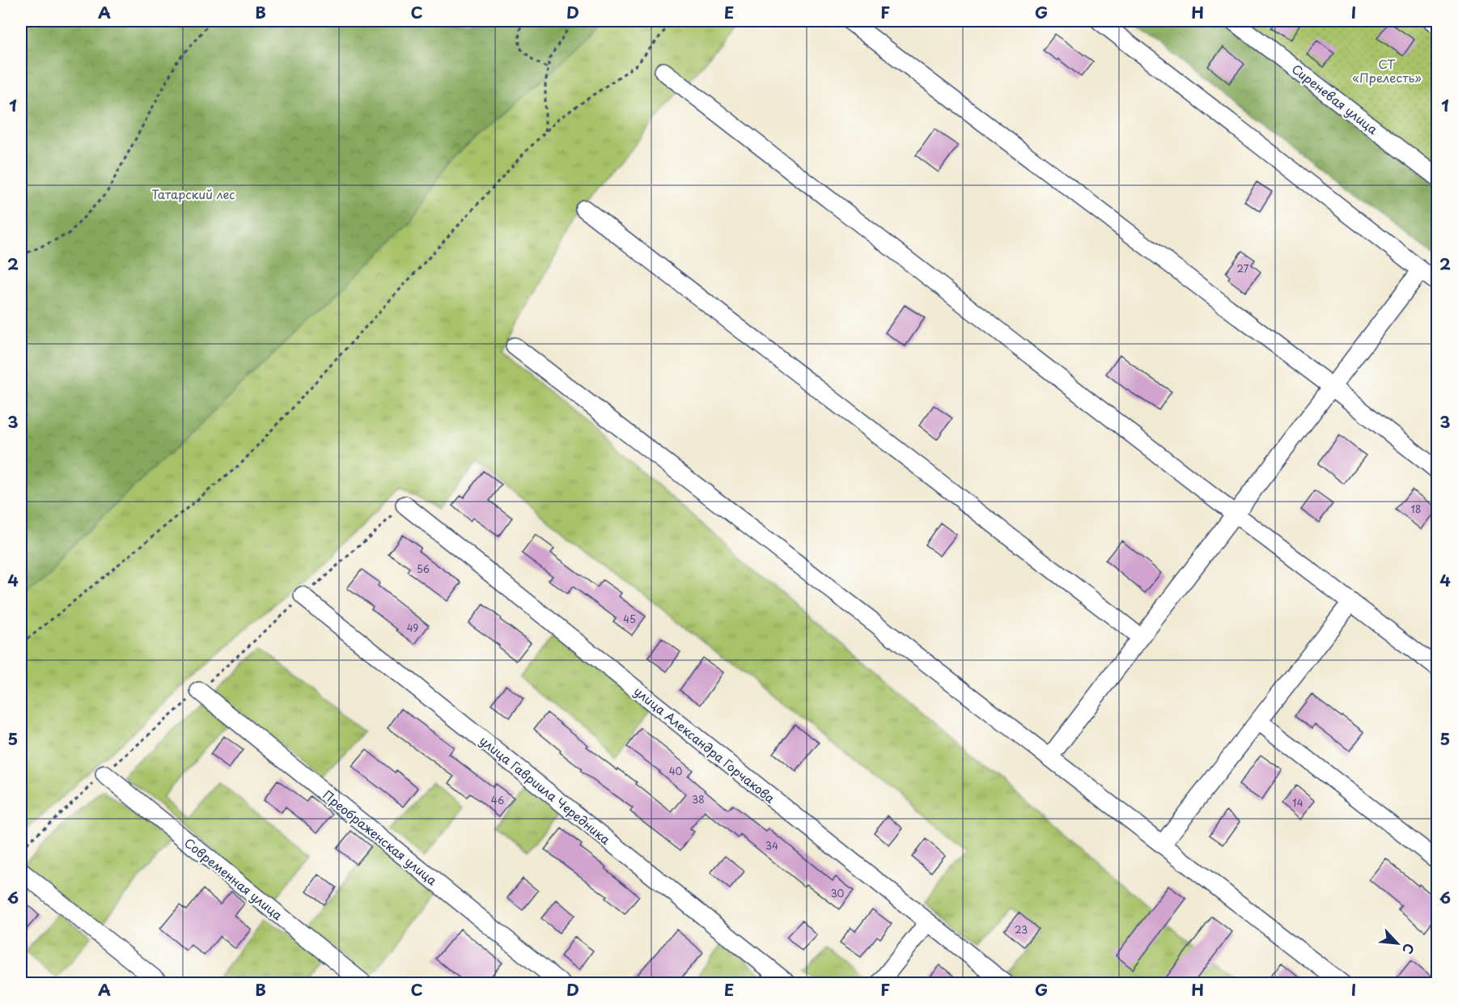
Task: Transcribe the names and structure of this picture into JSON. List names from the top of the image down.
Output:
{
  "streets": {
    "street": [
      "Сиреневая улица",
      "улица Александра Горчакова",
      "улица Гавриила Чередника",
      "Преображенская улица",
      "Современная улица"
    ]
  },
  "parks": ["СТ «Прелесть»", "Татарский лес"],
  "house_numbers": [
    "27",
    "18",
    "56",
    "45",
    "49",
    "40",
    "38",
    "46",
    "14",
    "34",
    "30",
    "23"
  ],
  "north": "bottom right",
  "grid": {
    "columns": [
      "A",
      "B",
      "C",
      "D",
      "E",
      "F",
      "G",
      "H",
      "I"
    ],
    "rows": [
      "1",
      "2",
      "3",
      "4",
      "5",
      "6"
    ]
  }
}
